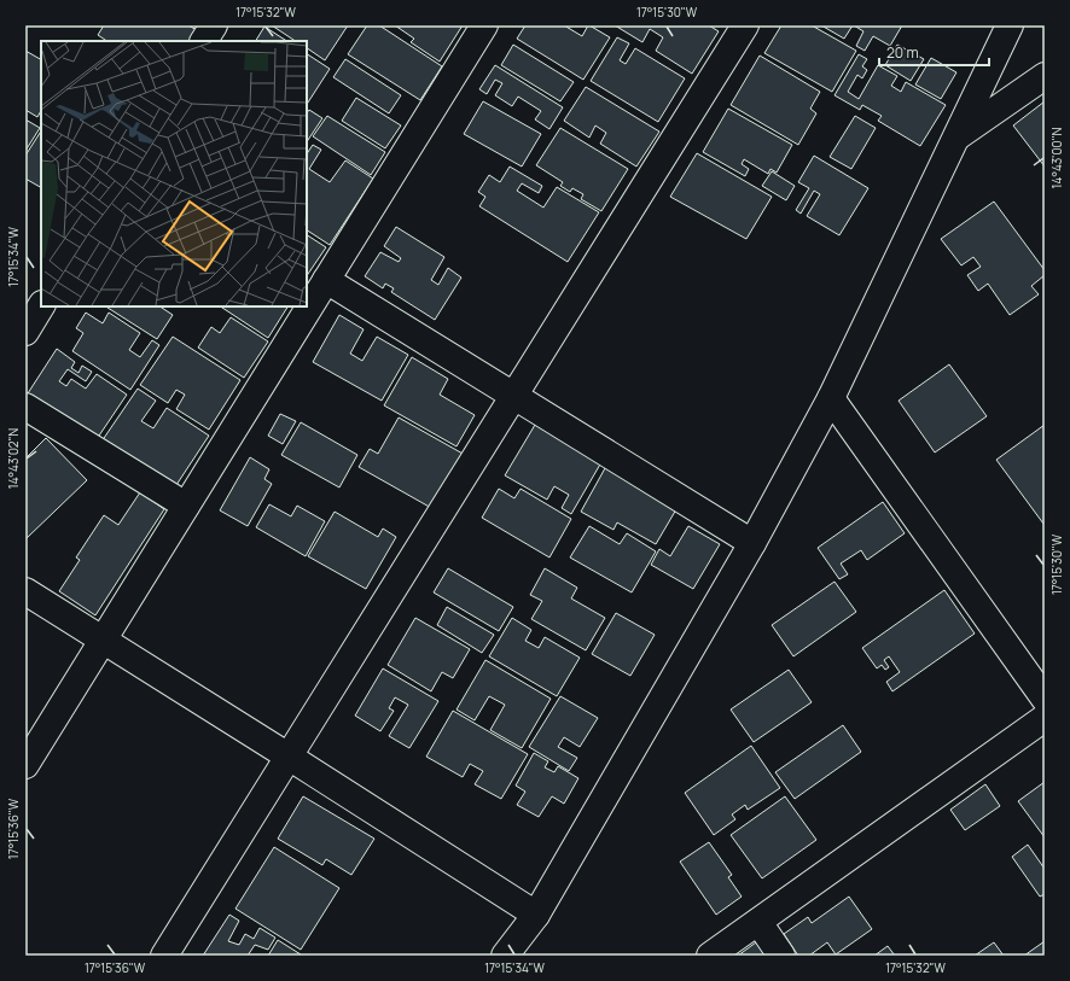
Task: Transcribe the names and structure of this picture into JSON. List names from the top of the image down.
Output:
{
  "scale_bar": "20 m",
  "coordinates": [
    "17°15'32\"W",
    "17°15'30\"W",
    "14°43'00\"N",
    "17°15'34\"W",
    "14°43'02\"N",
    "17°15'36\"W"
  ]
}
